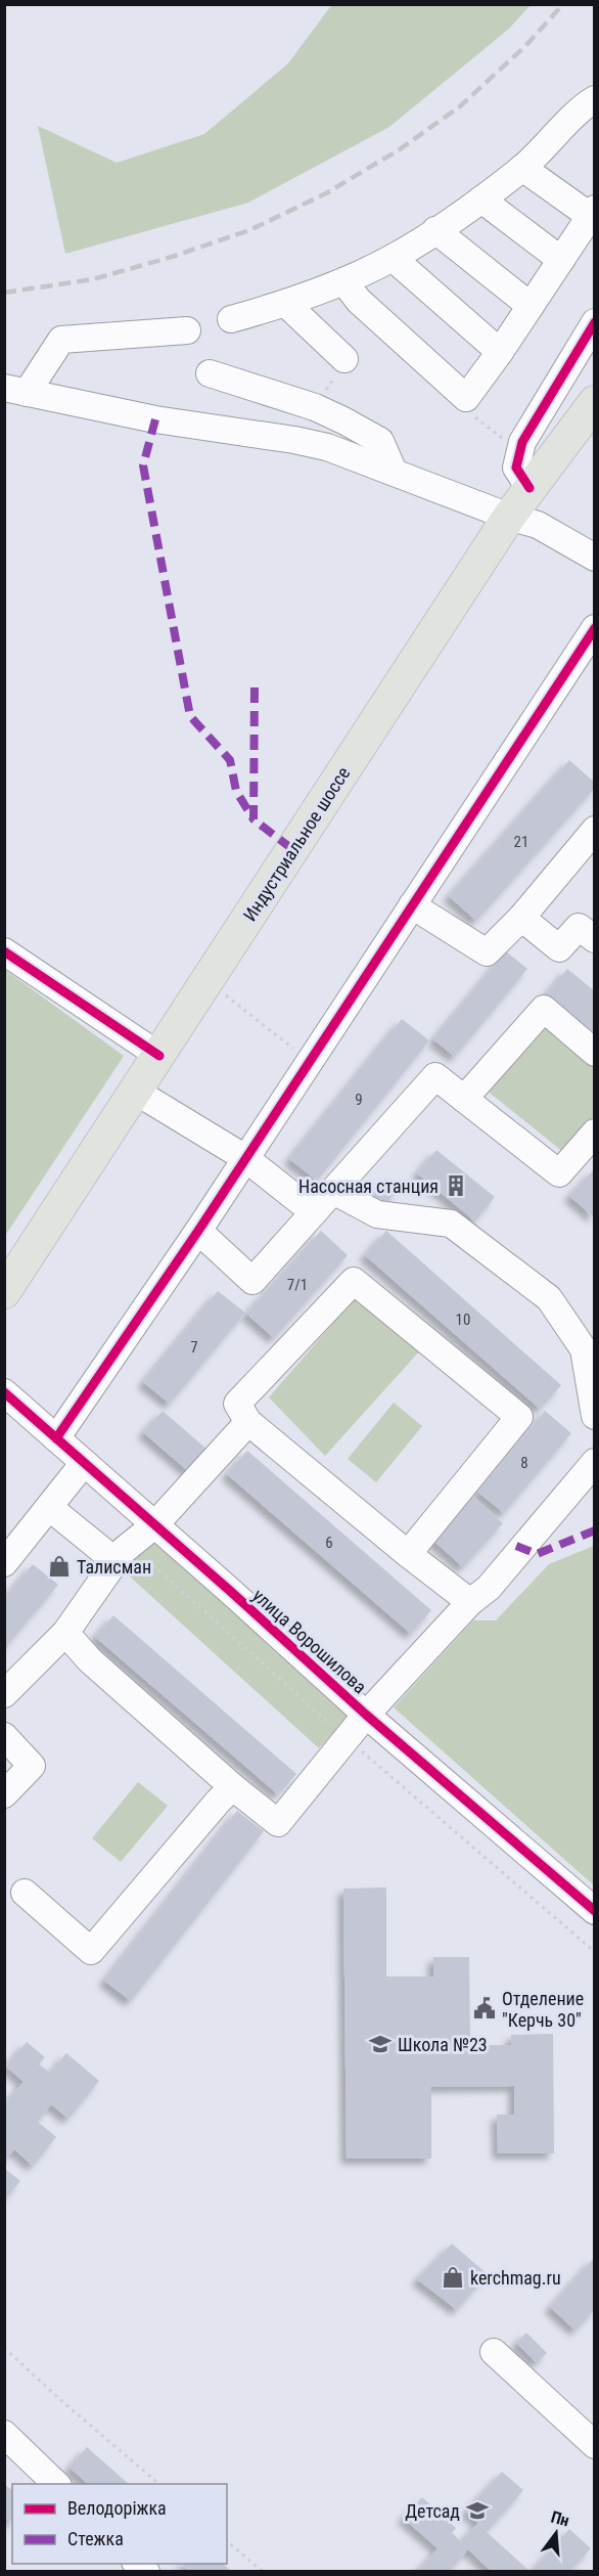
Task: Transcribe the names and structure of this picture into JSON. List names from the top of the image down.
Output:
{
  "streets": {
    "main road": ["Индустриальное шоссе"],
    "street": ["улица Ворошилова"]
  },
  "places": {
    "building": ["Насосная станция"],
    "shop": ["Талисман", "kerchmag.ru"],
    "public building": ["Отделение \"Керчь 30\""],
    "school or university": ["Школа №23", "Детсад"]
  },
  "house_numbers": [
    "21",
    "9",
    "7/1",
    "10",
    "7",
    "8",
    "6"
  ],
  "legend": ["Велодоріжка", "Стежка"],
  "north": "top"
}
